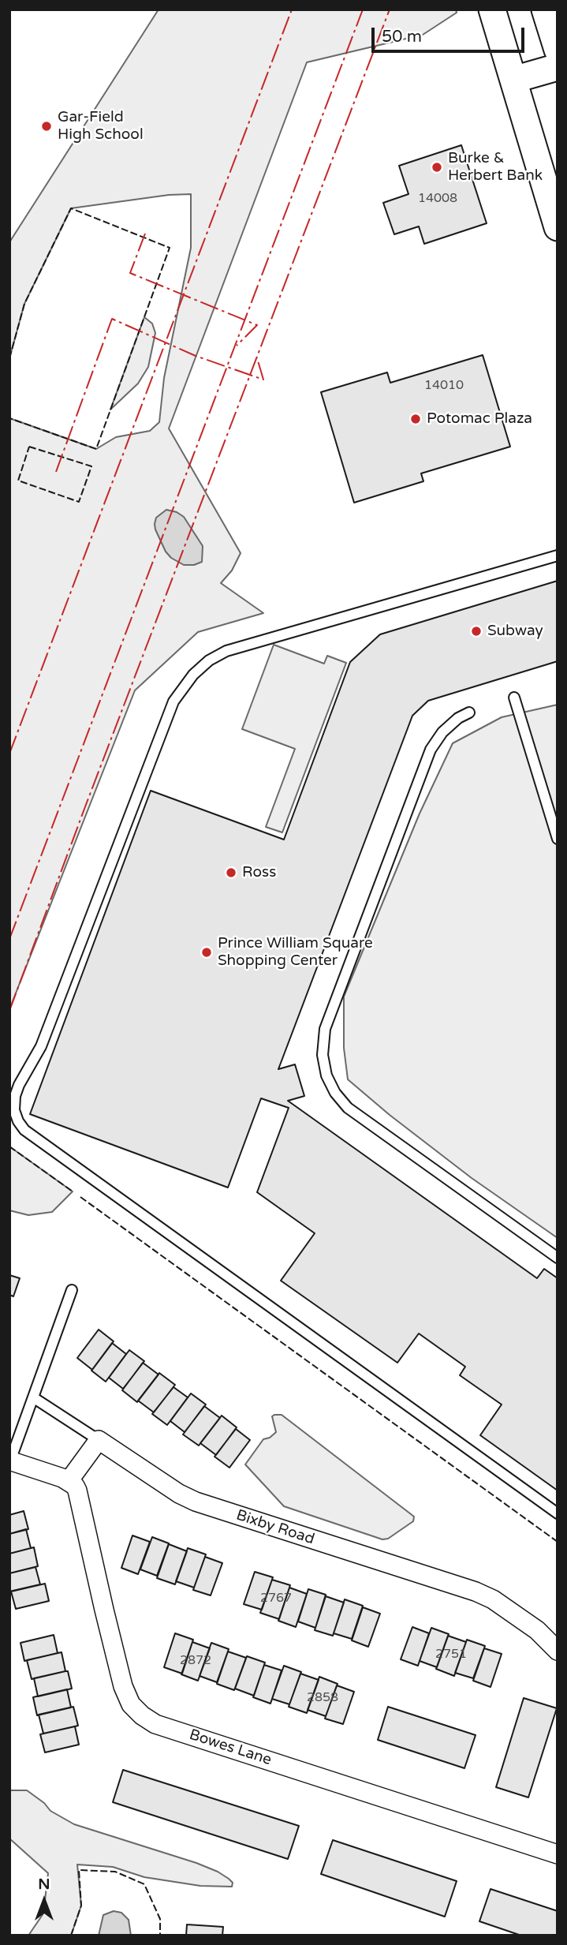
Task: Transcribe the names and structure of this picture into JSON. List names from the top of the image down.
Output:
{
  "streets": {
    "street": ["Bixby Road", "Bowes Lane"]
  },
  "places": [
    "Gar-Field High School",
    "Burke & Herbert Bank",
    "Potomac Plaza",
    "Subway",
    "Ross",
    "Prince William Square Shopping Center"
  ],
  "house_numbers": [
    "14008",
    "14010",
    "2767",
    "2751",
    "2872",
    "2858"
  ],
  "scale_bar": "50 m",
  "north": "top"
}
